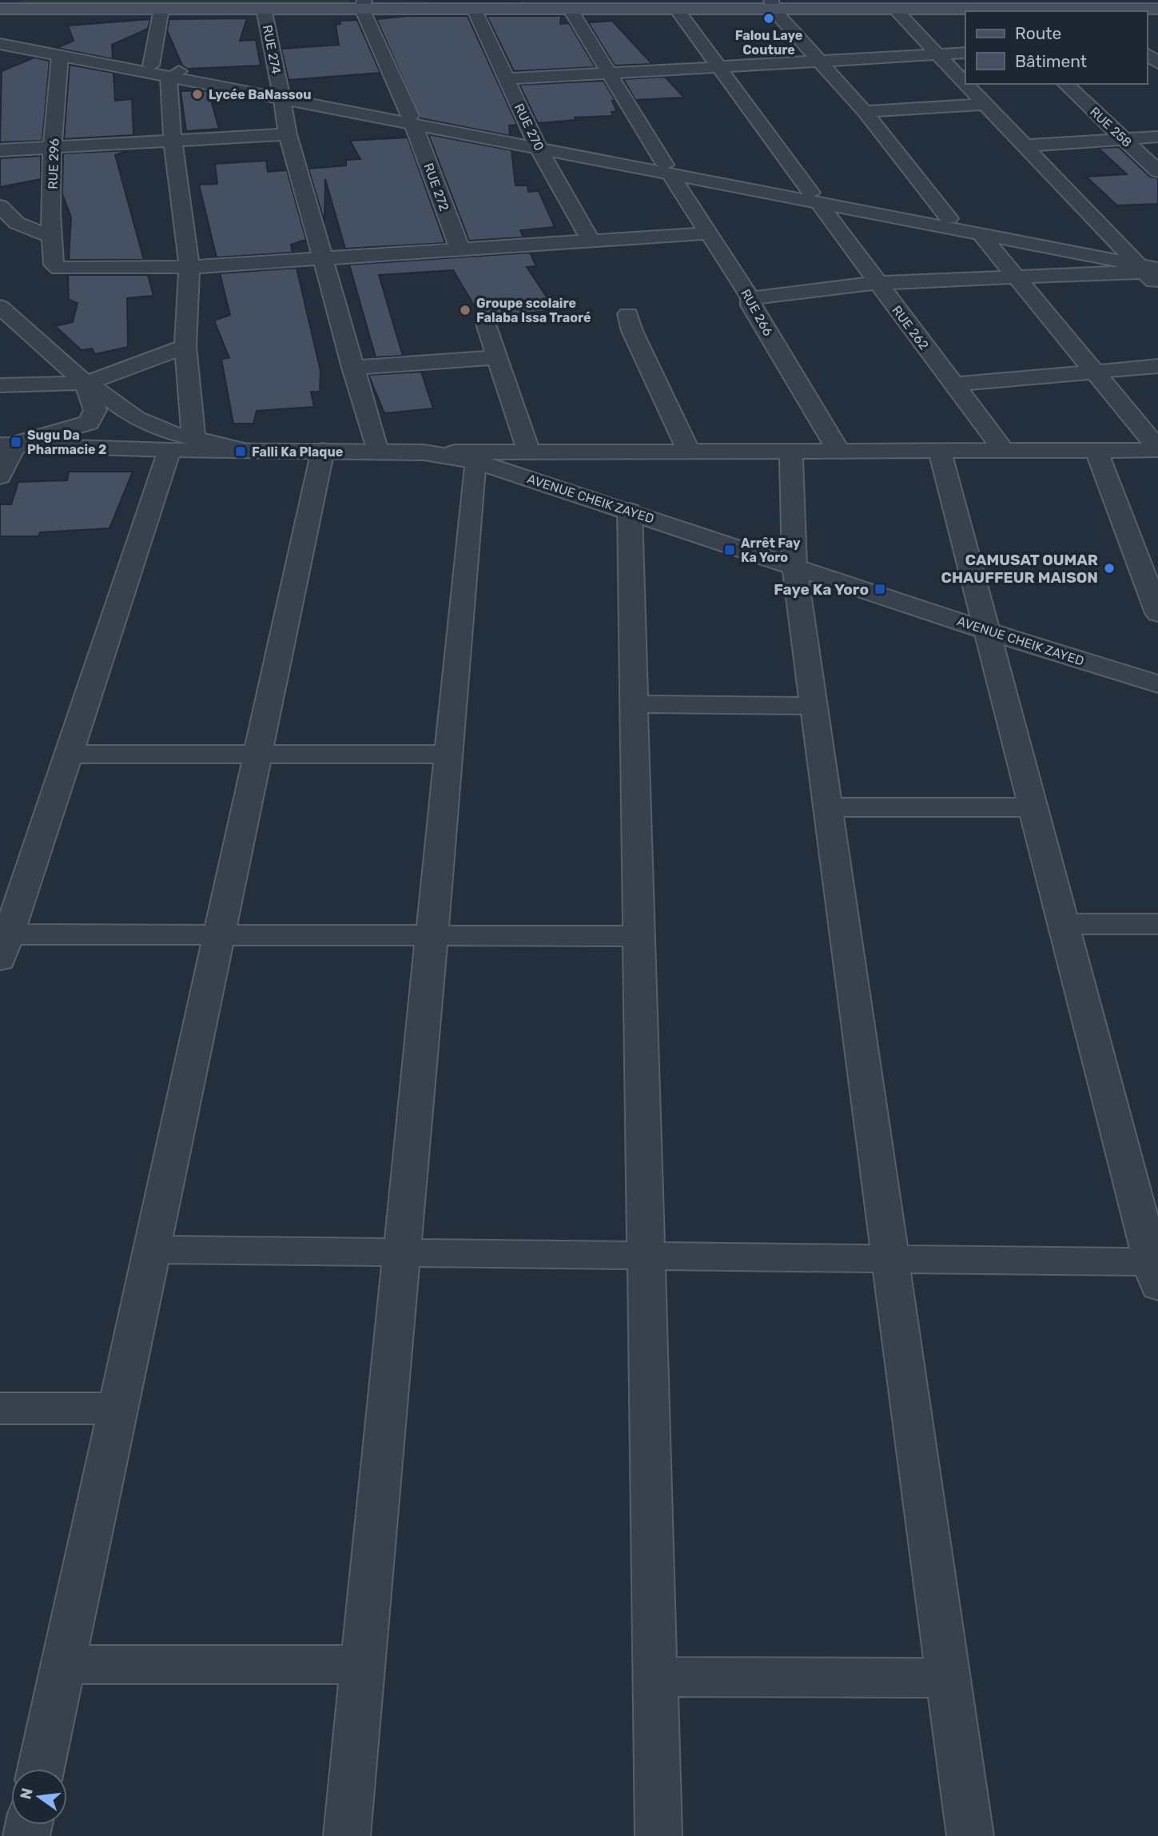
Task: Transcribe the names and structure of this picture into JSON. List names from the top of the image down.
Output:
{
  "streets": {
    "street": [
      "RUE 274",
      "RUE 270",
      "RUE 258",
      "RUE 296",
      "RUE 272",
      "RUE 266",
      "RUE 262",
      "AVENUE CHEIK ZAYED"
    ]
  },
  "crossings": [
    ["RUE 274", "AVENUE CHEIK ZAYED"]
  ],
  "places": {
    "other": [
      "Falou Laye Couture",
      "Lycée BaNassou",
      "Groupe scolaire Falaba Issa Traoré",
      "CAMUSAT OUMAR CHAUFFEUR MAISON"
    ],
    "transit": [
      "Sugu Da Pharmacie 2",
      "Falli Ka Plaque",
      "Arrêt Fay Ka Yoro",
      "Faye Ka Yoro"
    ]
  },
  "legend": ["Route", "Bâtiment"],
  "north": "left"
}
